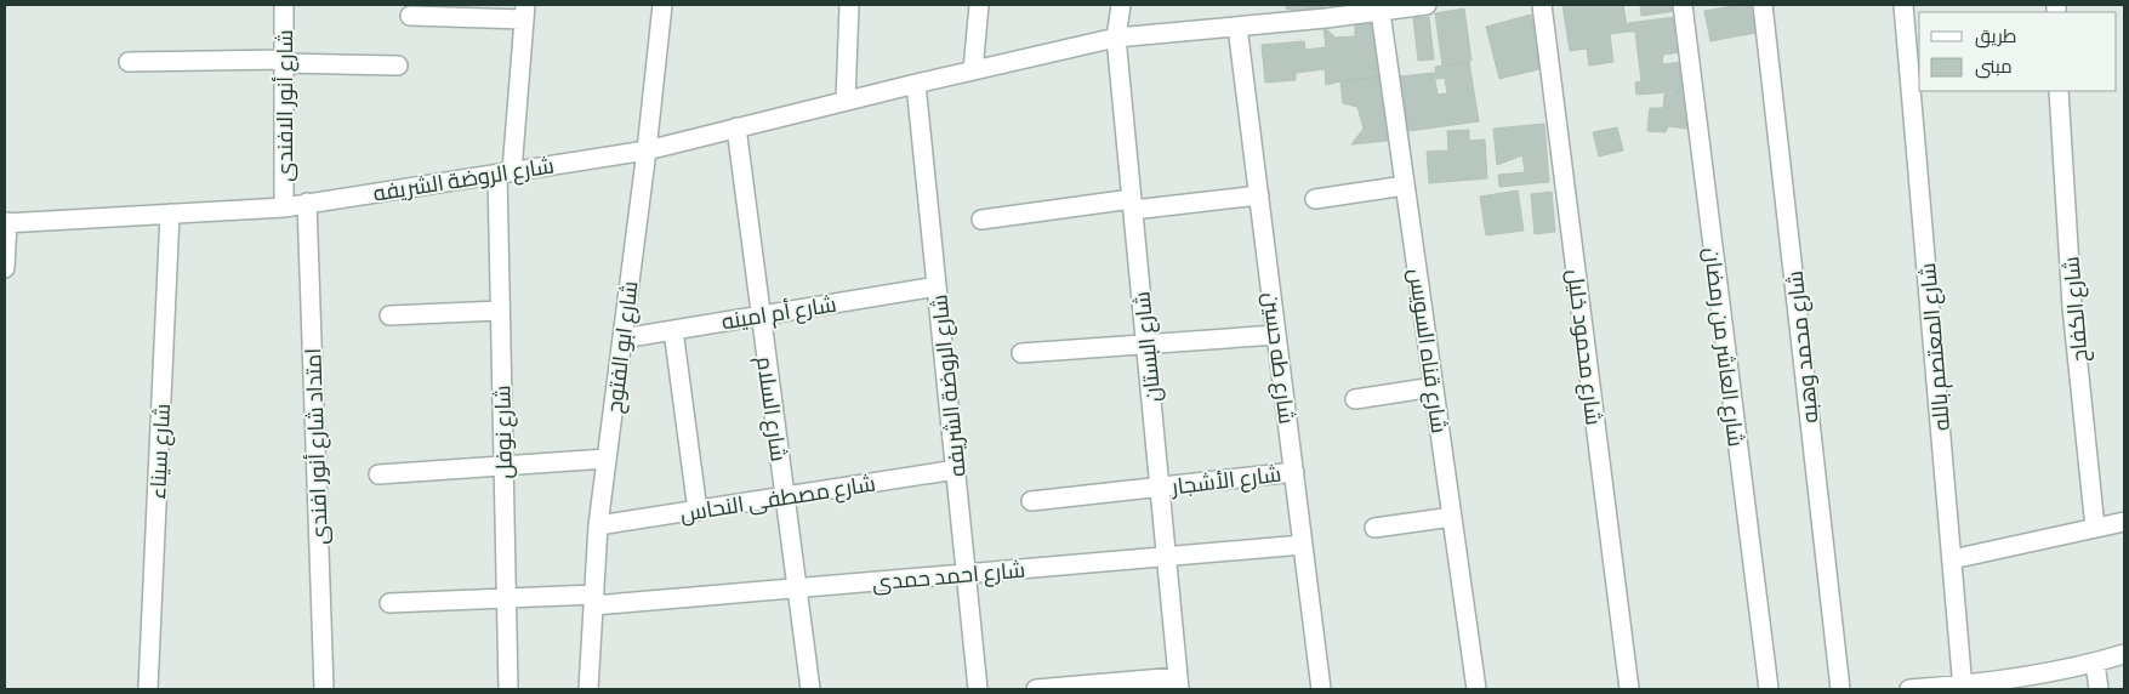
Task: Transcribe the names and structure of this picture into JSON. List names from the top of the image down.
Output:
{
  "streets": {
    "street": [
      "شارع أنور الافندى",
      "شارع الروضة الشريفه",
      "شارع الكفاح",
      "شارع أم امينه",
      "شارع ابو الفتوح",
      "شارع البستان",
      "شارع محمود خليل",
      "شارع العاشر من رمضان",
      "شارع محمد وهبه",
      "شارع المعتصم بالله",
      "شارع قناه السويس",
      "شارع طه حسين",
      "شارع السلام",
      "شارع نوفل",
      "امتداد شارع أنور افندى",
      "شارع سيناء",
      "شارع الأشجار",
      "شارع مصطفى النحاس",
      "شارع احمد حمدى"
    ]
  },
  "crossings": [
    ["شارع أنور الافندى", "شارع الروضة الشريفه"],
    ["شارع الروضة الشريفه", "شارع أم امينه"],
    ["شارع الروضة الشريفه", "شارع ابو الفتوح"],
    ["شارع الروضة الشريفه", "شارع البستان"],
    ["شارع الروضة الشريفه", "شارع قناه السويس"],
    ["شارع الروضة الشريفه", "شارع طه حسين"],
    ["شارع الروضة الشريفه", "شارع السلام"],
    ["شارع الروضة الشريفه", "شارع نوفل"],
    ["شارع الروضة الشريفه", "امتداد شارع أنور افندى"],
    ["شارع الروضة الشريفه", "شارع سيناء"],
    ["شارع الروضة الشريفه", "شارع مصطفى النحاس"],
    ["شارع الروضة الشريفه", "شارع احمد حمدى"],
    ["شارع أم امينه", "شارع ابو الفتوح"],
    ["شارع أم امينه", "شارع السلام"],
    ["شارع ابو الفتوح", "شارع مصطفى النحاس"],
    ["شارع ابو الفتوح", "شارع احمد حمدى"],
    ["شارع البستان", "شارع الأشجار"],
    ["شارع البستان", "شارع احمد حمدى"],
    ["شارع طه حسين", "شارع الأشجار"],
    ["شارع طه حسين", "شارع احمد حمدى"],
    ["شارع السلام", "شارع مصطفى النحاس"],
    ["شارع السلام", "شارع احمد حمدى"],
    ["شارع نوفل", "شارع احمد حمدى"]
  ],
  "legend": ["طريق", "مبنى"]
}
